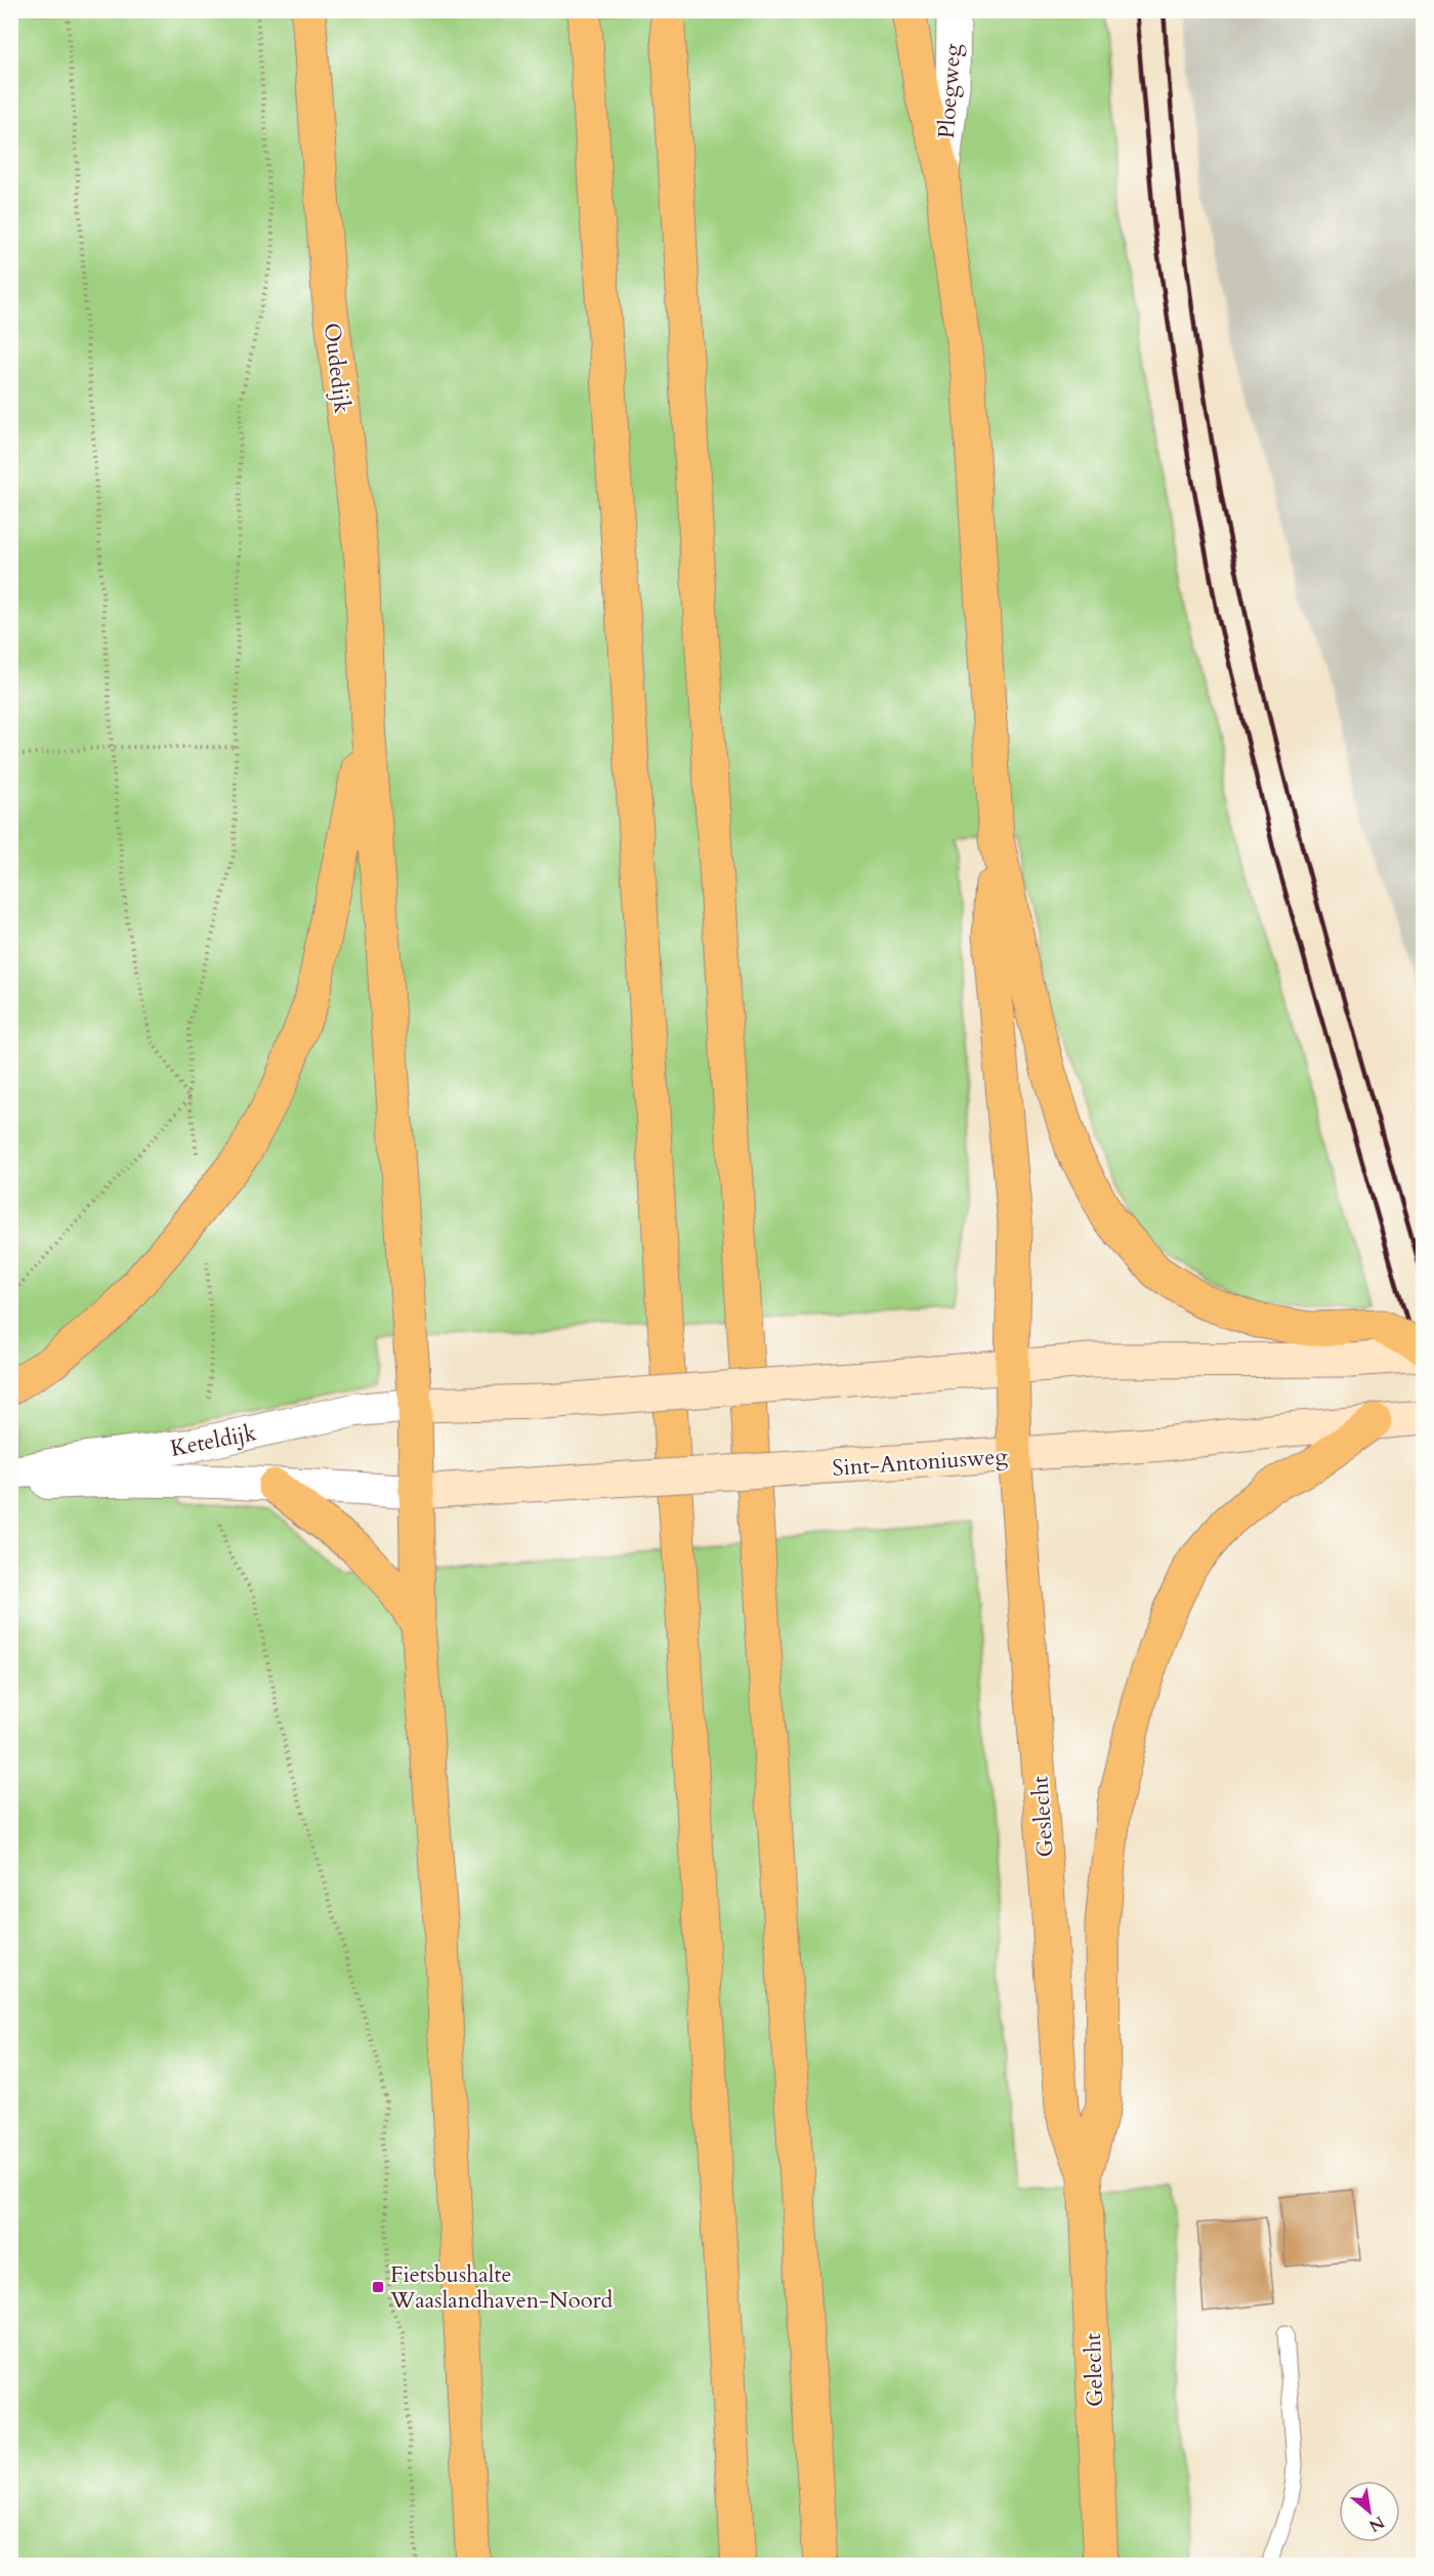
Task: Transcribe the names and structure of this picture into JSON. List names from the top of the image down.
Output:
{
  "streets": {
    "main road": [
      "Oudedijk",
      "Sint-Antoniusweg",
      "Geslecht",
      "Gelecht"
    ],
    "street": ["Ploegweg", "Keteldijk"]
  },
  "crossings": [
    ["Keteldijk", "Sint-Antoniusweg"],
    ["Sint-Antoniusweg", "Geslecht"],
    ["Geslecht", "Gelecht"]
  ],
  "places": {
    "transit": ["Fietsbushalte Waaslandhaven-Noord"]
  },
  "north": "bottom right"
}
